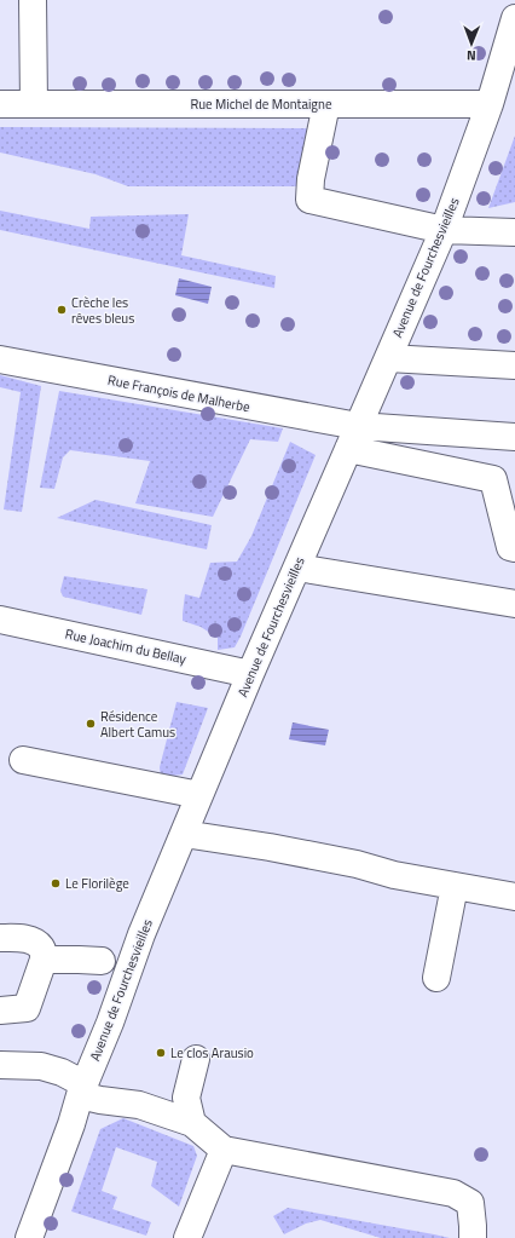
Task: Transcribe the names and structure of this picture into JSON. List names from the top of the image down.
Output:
{
  "streets": {
    "street": [
      "Rue Michel de Montaigne",
      "Avenue de Fourchesvieilles",
      "Rue François de Malherbe",
      "Rue Joachim du Bellay"
    ]
  },
  "crossings": [
    ["Rue Michel de Montaigne", "Avenue de Fourchesvieilles"],
    ["Avenue de Fourchesvieilles", "Rue François de Malherbe"],
    ["Avenue de Fourchesvieilles", "Rue Joachim du Bellay"]
  ],
  "places": [
    "Crèche les rêves bleus",
    "Résidence Albert Camus",
    "Le Florilège",
    "Le clos Arausio"
  ],
  "north": "bottom"
}
